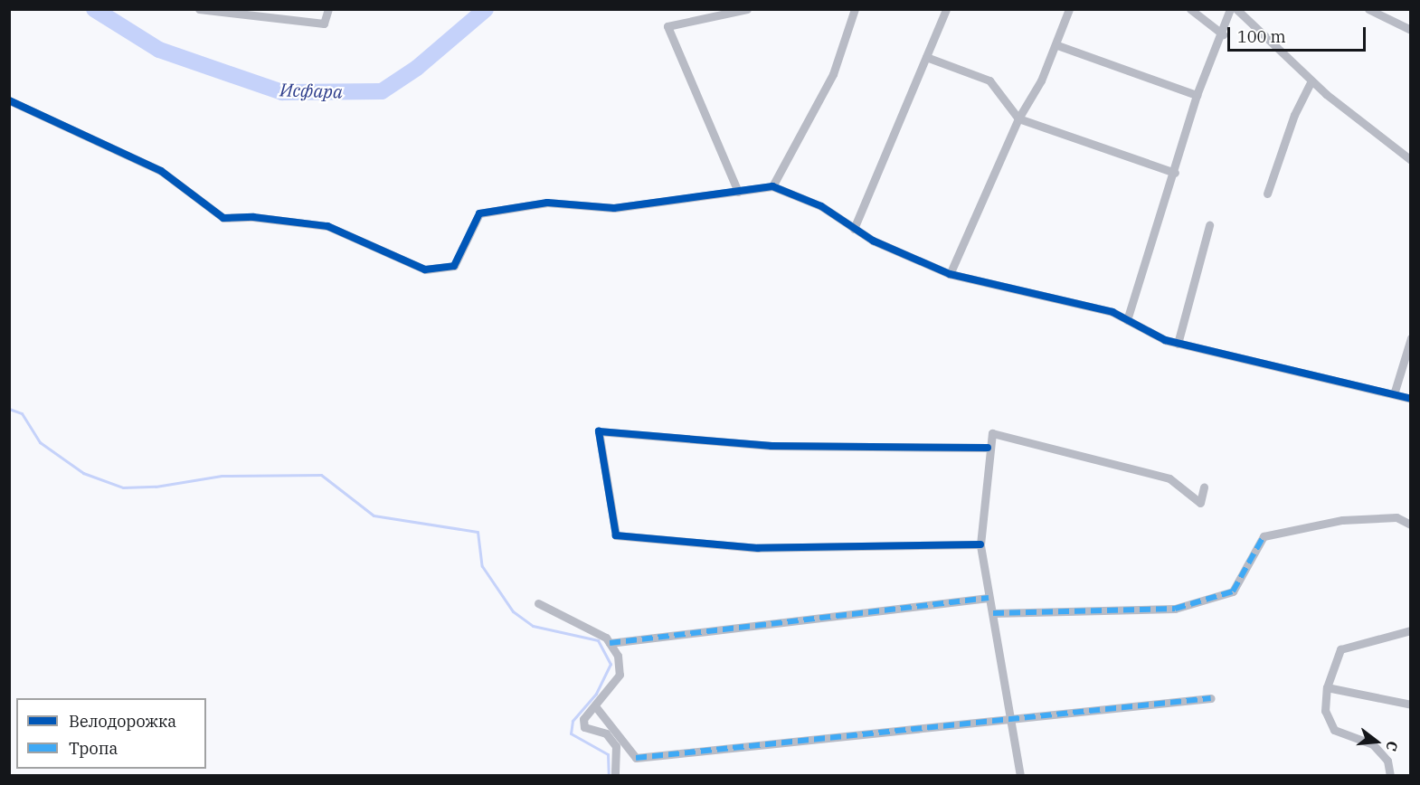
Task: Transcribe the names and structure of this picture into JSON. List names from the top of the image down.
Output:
{
  "water": ["Исфара"],
  "legend": ["Велодорожка", "Тропа"],
  "scale_bar": "100 m",
  "north": "right"
}
